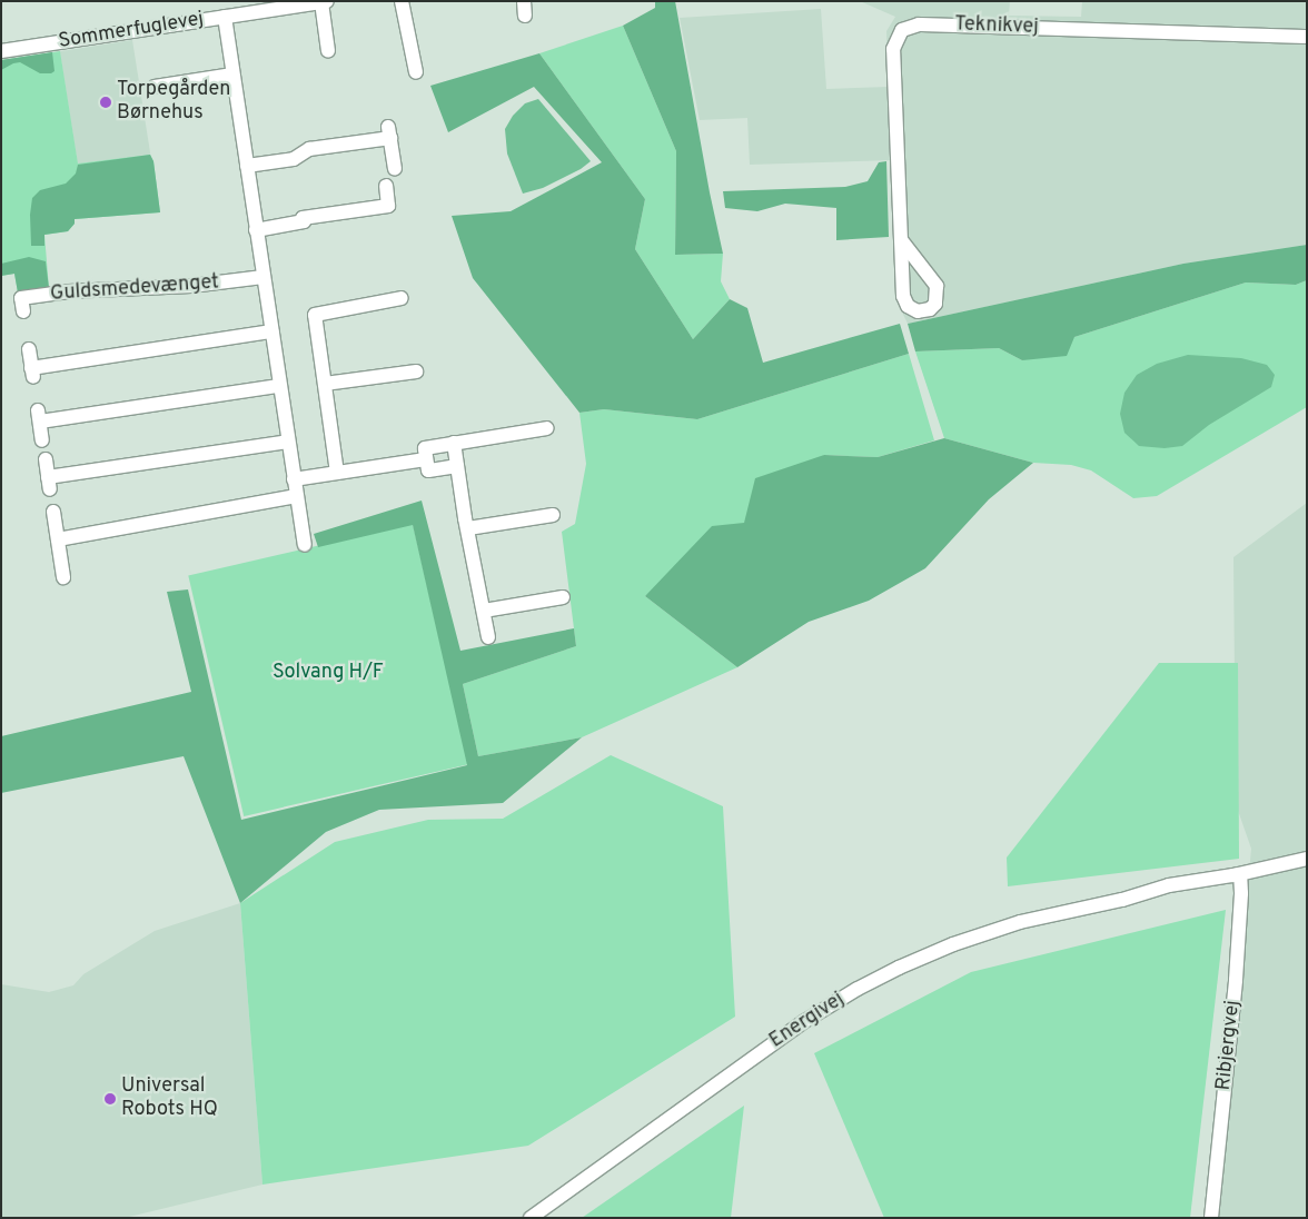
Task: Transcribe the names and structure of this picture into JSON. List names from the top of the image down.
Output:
{
  "streets": {
    "street": [
      "Teknikvej",
      "Sommerfuglevej",
      "Guldsmedevænget",
      "Energivej",
      "Ribjergvej"
    ]
  },
  "crossings": [
    ["Energivej", "Ribjergvej"]
  ],
  "parks": ["Solvang H/F"],
  "places": ["Torpegården Børnehus", "Universal Robots HQ"]
}
